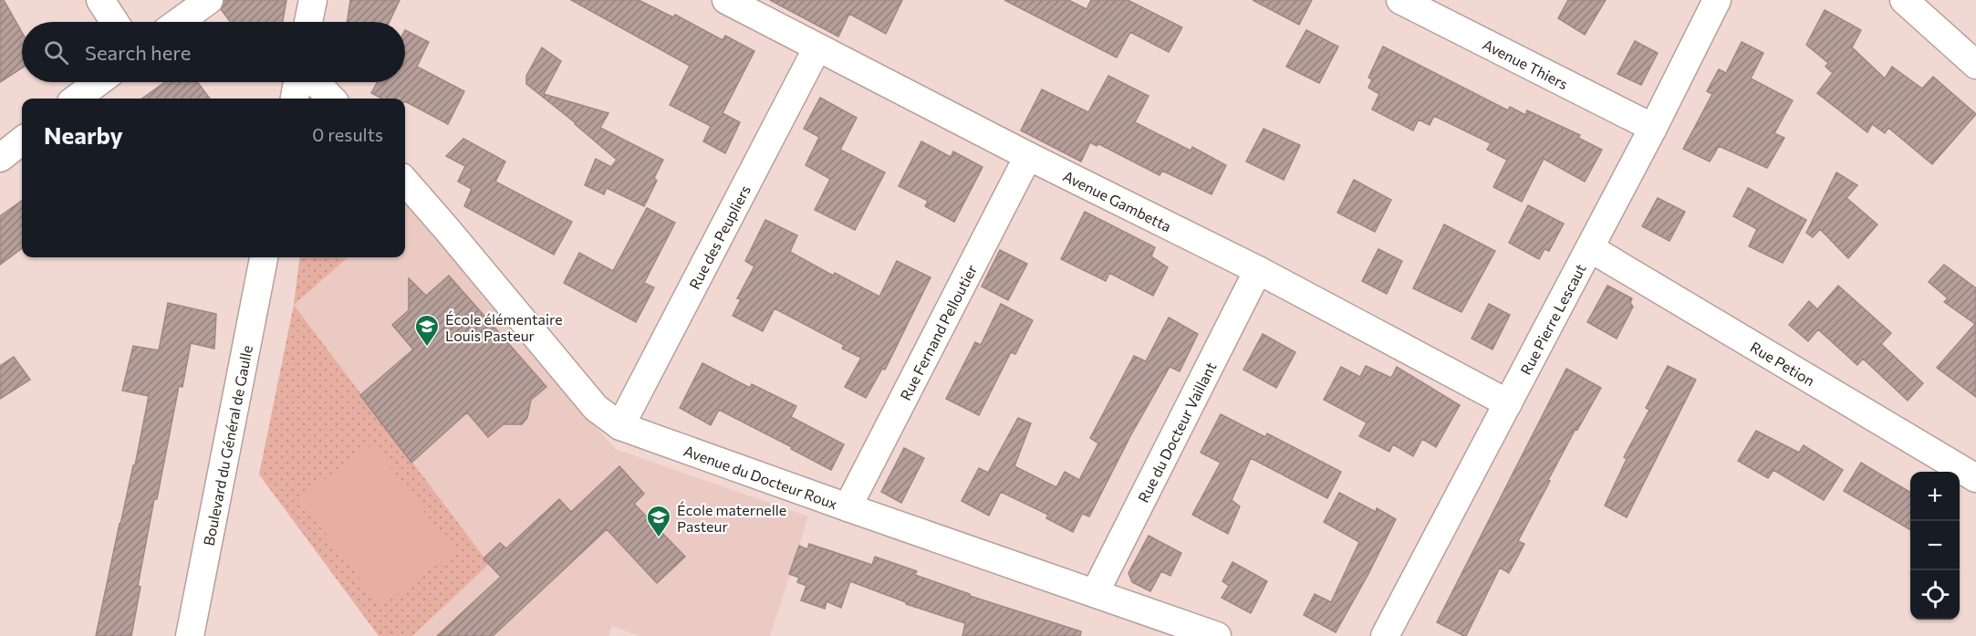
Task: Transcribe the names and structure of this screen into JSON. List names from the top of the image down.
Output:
{
  "streets": {
    "street": [
      "Avenue Thiers",
      "Avenue Gambetta",
      "Rue des Peupliers",
      "Rue Pierre Lescaut",
      "Rue Fernand Pelloutier",
      "Rue Petion",
      "Rue du Docteur Vaillant",
      "Boulevard du Général de Gaulle",
      "Avenue du Docteur Roux"
    ]
  },
  "crossings": [
    ["Avenue Thiers", "Rue Pierre Lescaut"],
    ["Avenue Gambetta", "Rue des Peupliers"],
    ["Avenue Gambetta", "Rue Pierre Lescaut"],
    ["Avenue Gambetta", "Rue Fernand Pelloutier"],
    ["Avenue Gambetta", "Rue du Docteur Vaillant"],
    ["Rue des Peupliers", "Avenue du Docteur Roux"],
    ["Rue Pierre Lescaut", "Rue Petion"],
    ["Rue Fernand Pelloutier", "Avenue du Docteur Roux"],
    ["Rue du Docteur Vaillant", "Avenue du Docteur Roux"]
  ],
  "places": {
    "school or university": ["École élémentaire Louis Pasteur", "École maternelle Pasteur"]
  },
  "page": {
    "search": "Search here",
    "heading": ["Nearby", "0 results"],
    "map_buttons": ["+", "−"]
  }
}
